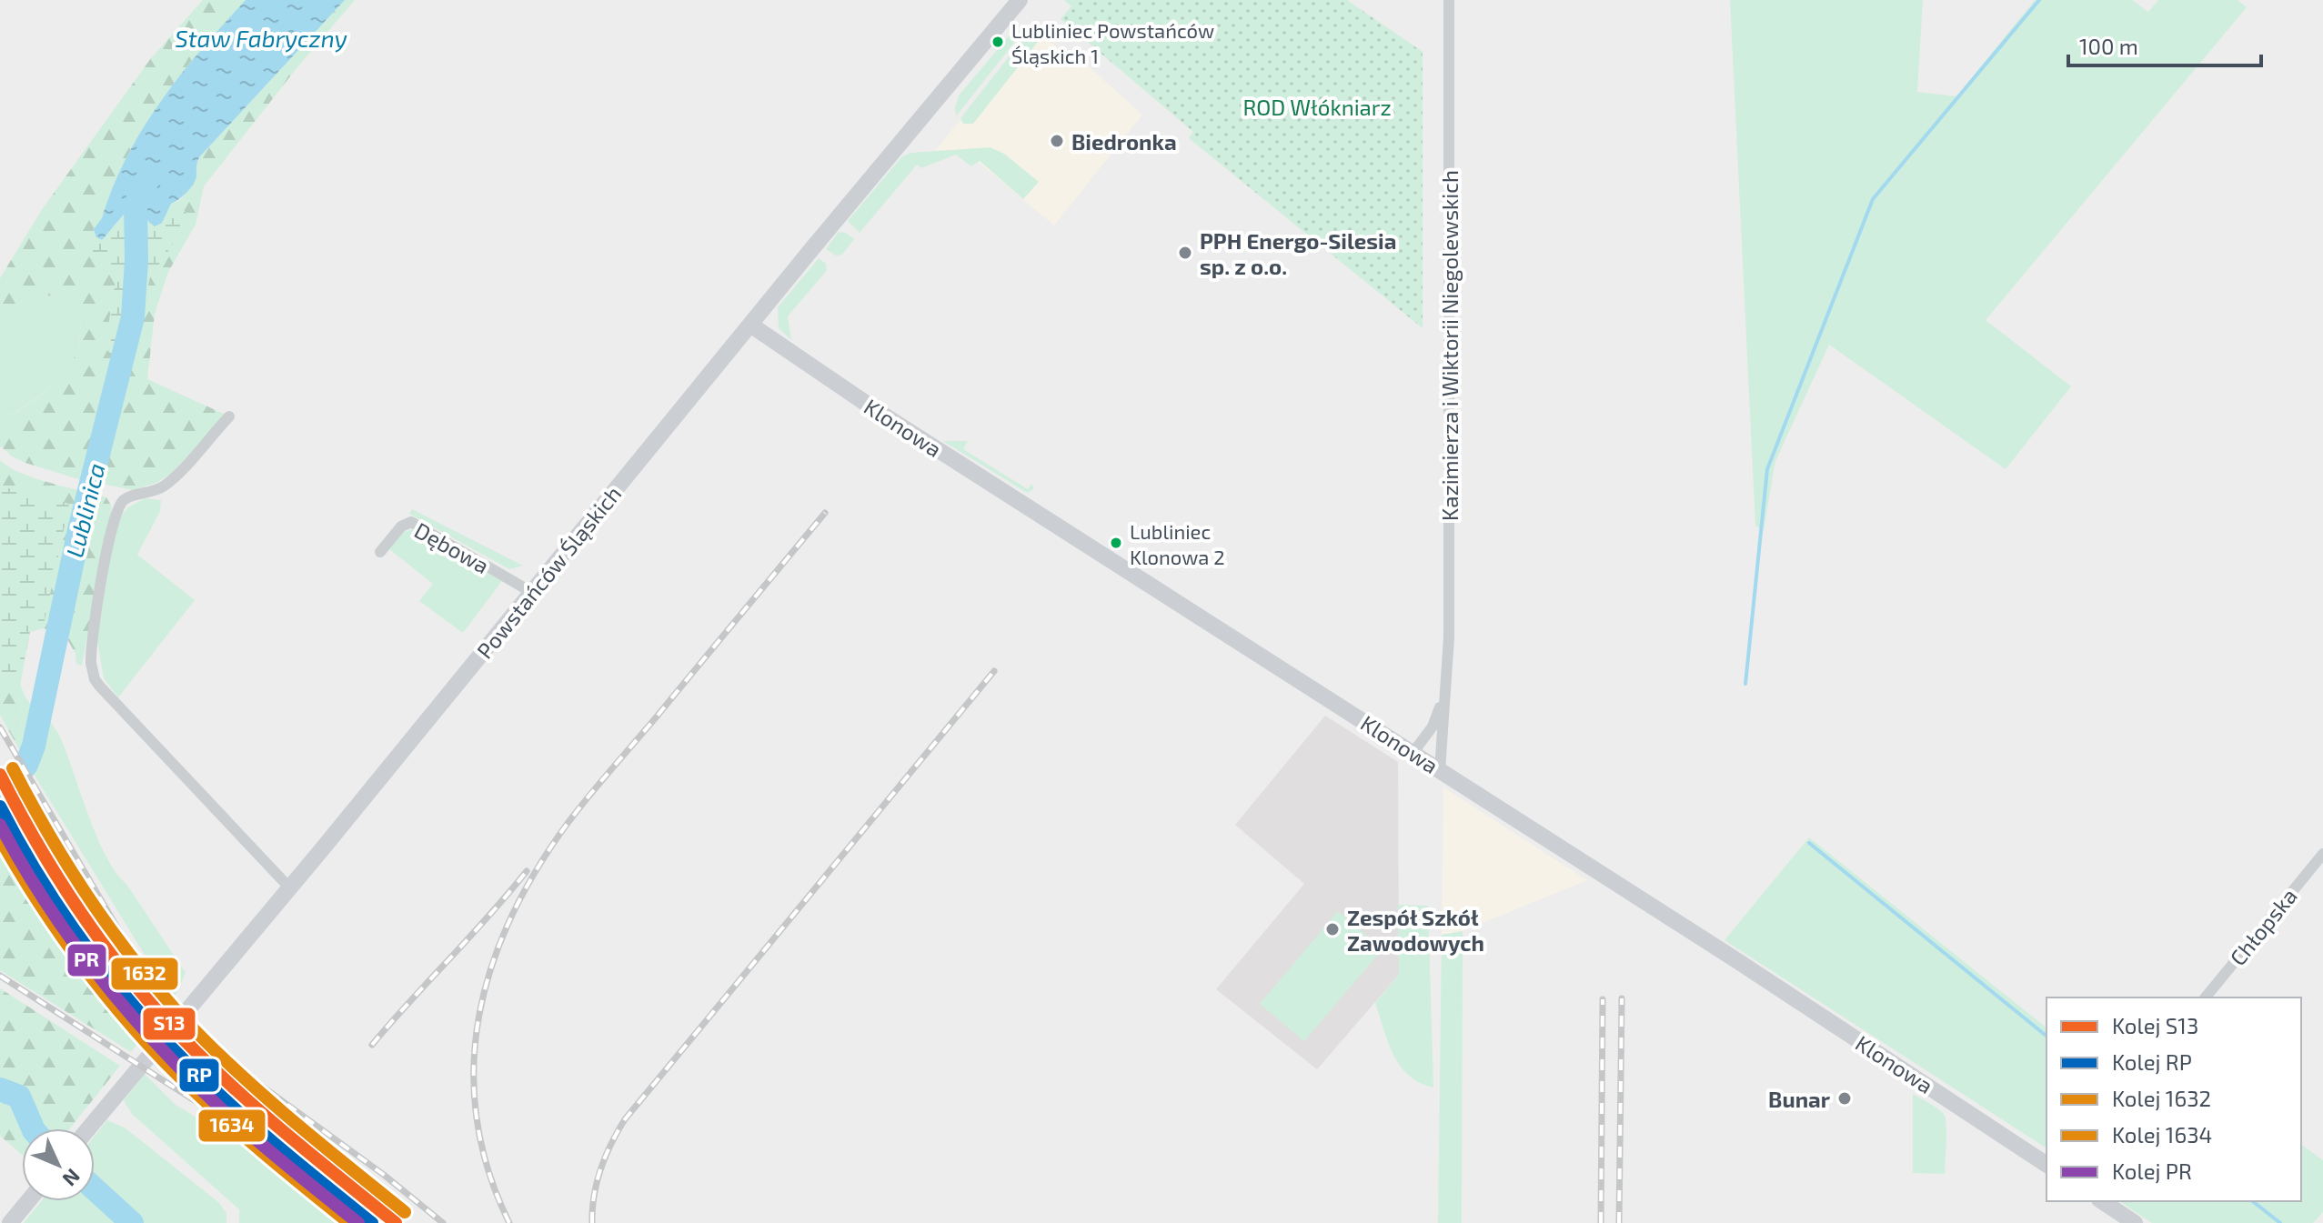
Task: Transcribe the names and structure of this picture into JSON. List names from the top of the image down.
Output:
{
  "streets": {
    "street": [
      "Kazimierza i Wiktorii Niegolewskich",
      "Klonowa",
      "Dębowa",
      "Powstańców Śląskich",
      "Chłopska"
    ]
  },
  "crossings": [
    ["Kazimierza i Wiktorii Niegolewskich", "Klonowa"],
    ["Klonowa", "Powstańców Śląskich"],
    ["Dębowa", "Powstańców Śląskich"]
  ],
  "water": ["Staw Fabryczny", "Lublinica"],
  "parks": ["ROD Włókniarz"],
  "places": [
    "Lubliniec Powstańców Śląskich 1",
    "Biedronka",
    "PPH Energo-Silesia sp. z o.o.",
    "Lubliniec Klonowa 2",
    "Zespół Szkół Zawodowych",
    "Bunar"
  ],
  "lines": [
    "rail line 1632",
    "rail line S13",
    "rail line RP",
    "rail line PR",
    "rail line 1634"
  ],
  "legend": [
    "Kolej S13",
    "Kolej RP",
    "Kolej 1632",
    "Kolej 1634",
    "Kolej PR"
  ],
  "scale_bar": "100 m",
  "north": "bottom right"
}
